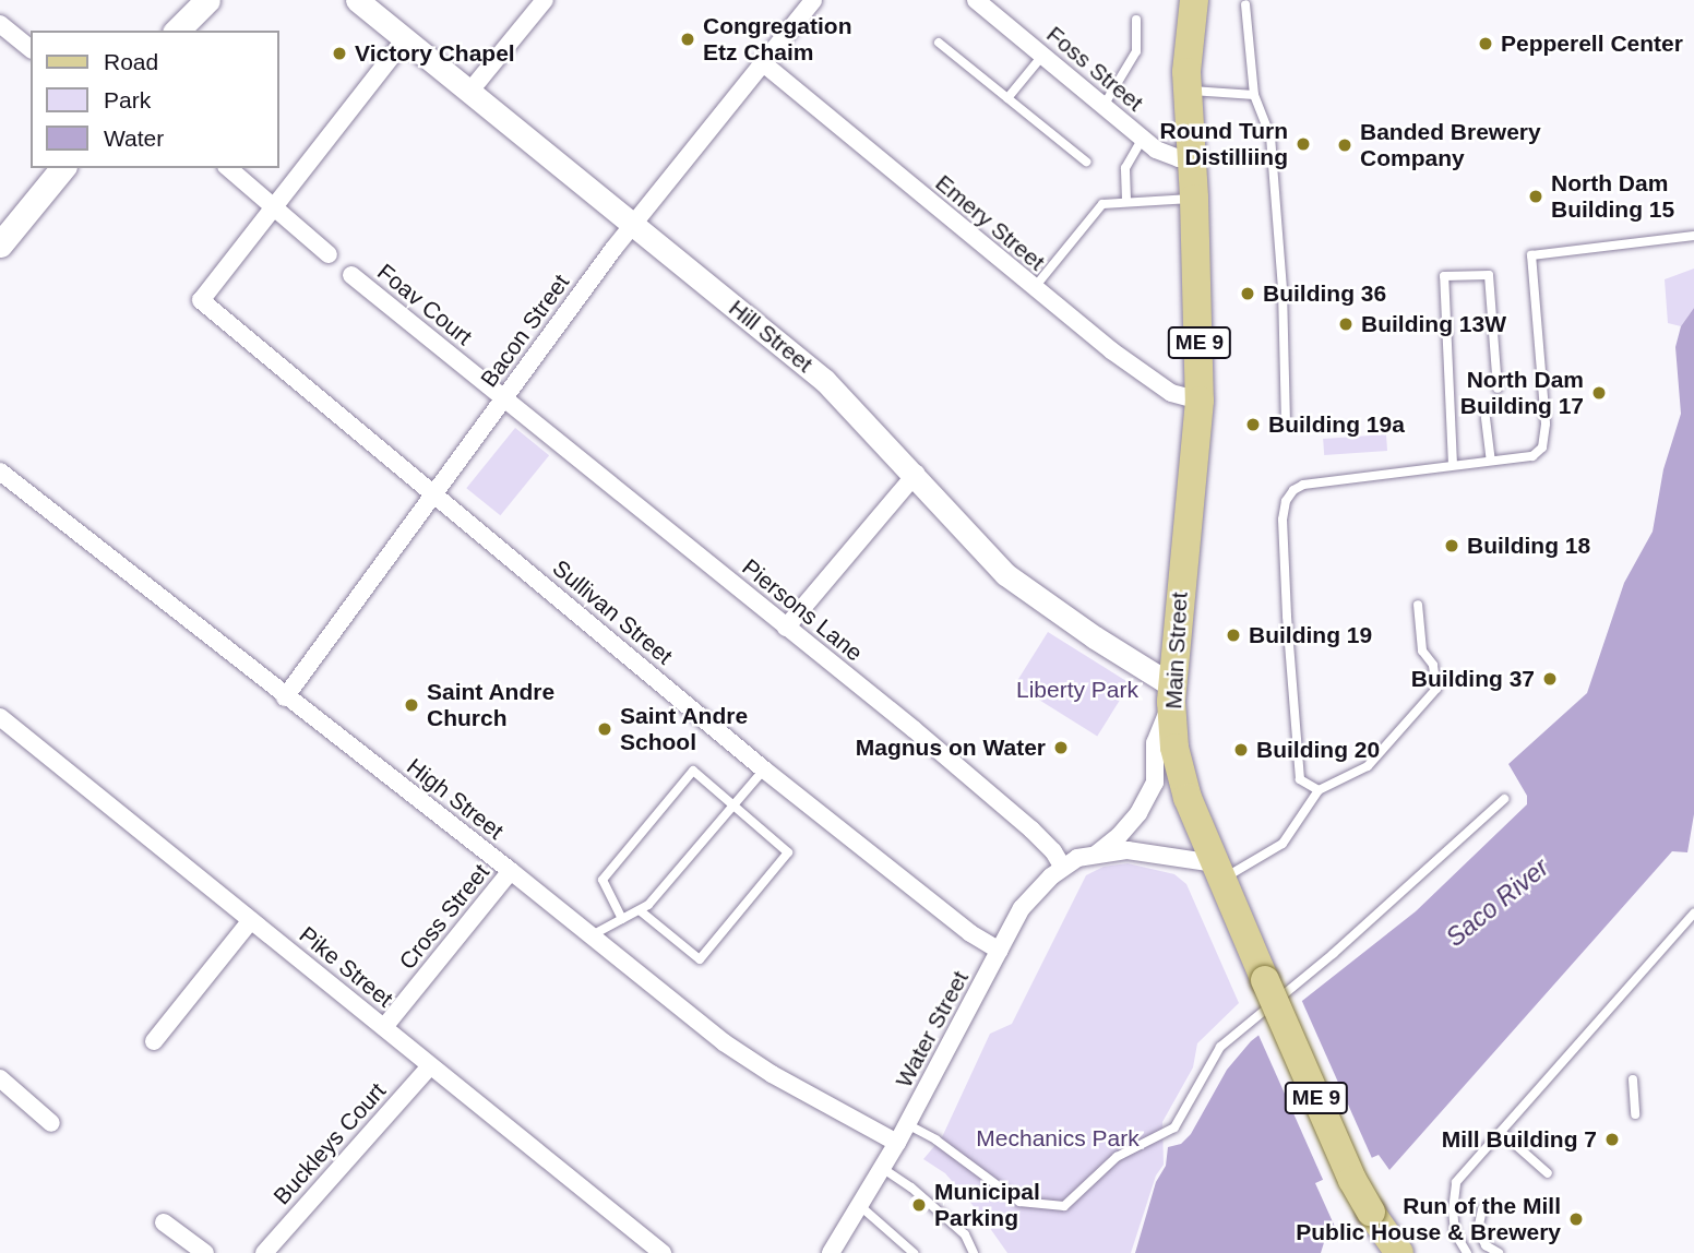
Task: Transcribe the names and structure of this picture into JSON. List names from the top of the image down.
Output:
{
  "streets": {
    "main road": ["ME 9", "Main Street"],
    "street": [
      "Foss Street",
      "Emery Street",
      "Foav Court",
      "Bacon Street",
      "Hill Street",
      "Piersons Lane",
      "Sullivan Street",
      "High Street",
      "Cross Street",
      "Pike Street",
      "Water Street",
      "Buckleys Court"
    ]
  },
  "crossings": [
    ["Foss Street", "Main Street"],
    ["Emery Street", "Bacon Street"],
    ["Emery Street", "Main Street"],
    ["Foav Court", "Bacon Street"],
    ["Foav Court", "Piersons Lane"],
    ["Bacon Street", "Hill Street"],
    ["Bacon Street", "Piersons Lane"],
    ["Bacon Street", "Sullivan Street"],
    ["Bacon Street", "High Street"],
    ["Hill Street", "Main Street"],
    ["Piersons Lane", "Water Street"],
    ["Sullivan Street", "Water Street"],
    ["High Street", "Cross Street"],
    ["High Street", "Water Street"],
    ["Cross Street", "Pike Street"],
    ["Pike Street", "Buckleys Court"]
  ],
  "water": ["Saco River"],
  "parks": ["Liberty Park", "Mechanics Park"],
  "places": [
    "Congregation Etz Chaim",
    "Pepperell Center",
    "Victory Chapel",
    "Round Turn Distilliing",
    "Banded Brewery Company",
    "North Dam Building 15",
    "Building 36",
    "Building 13W",
    "North Dam Building 17",
    "Building 19a",
    "Building 18",
    "Building 19",
    "Building 37",
    "Saint Andre Church",
    "Saint Andre School",
    "Magnus on Water",
    "Building 20",
    "Mill Building 7",
    "Municipal Parking",
    "Run of the Mill Public House & Brewery"
  ],
  "legend": ["Road", "Park", "Water"]
}
